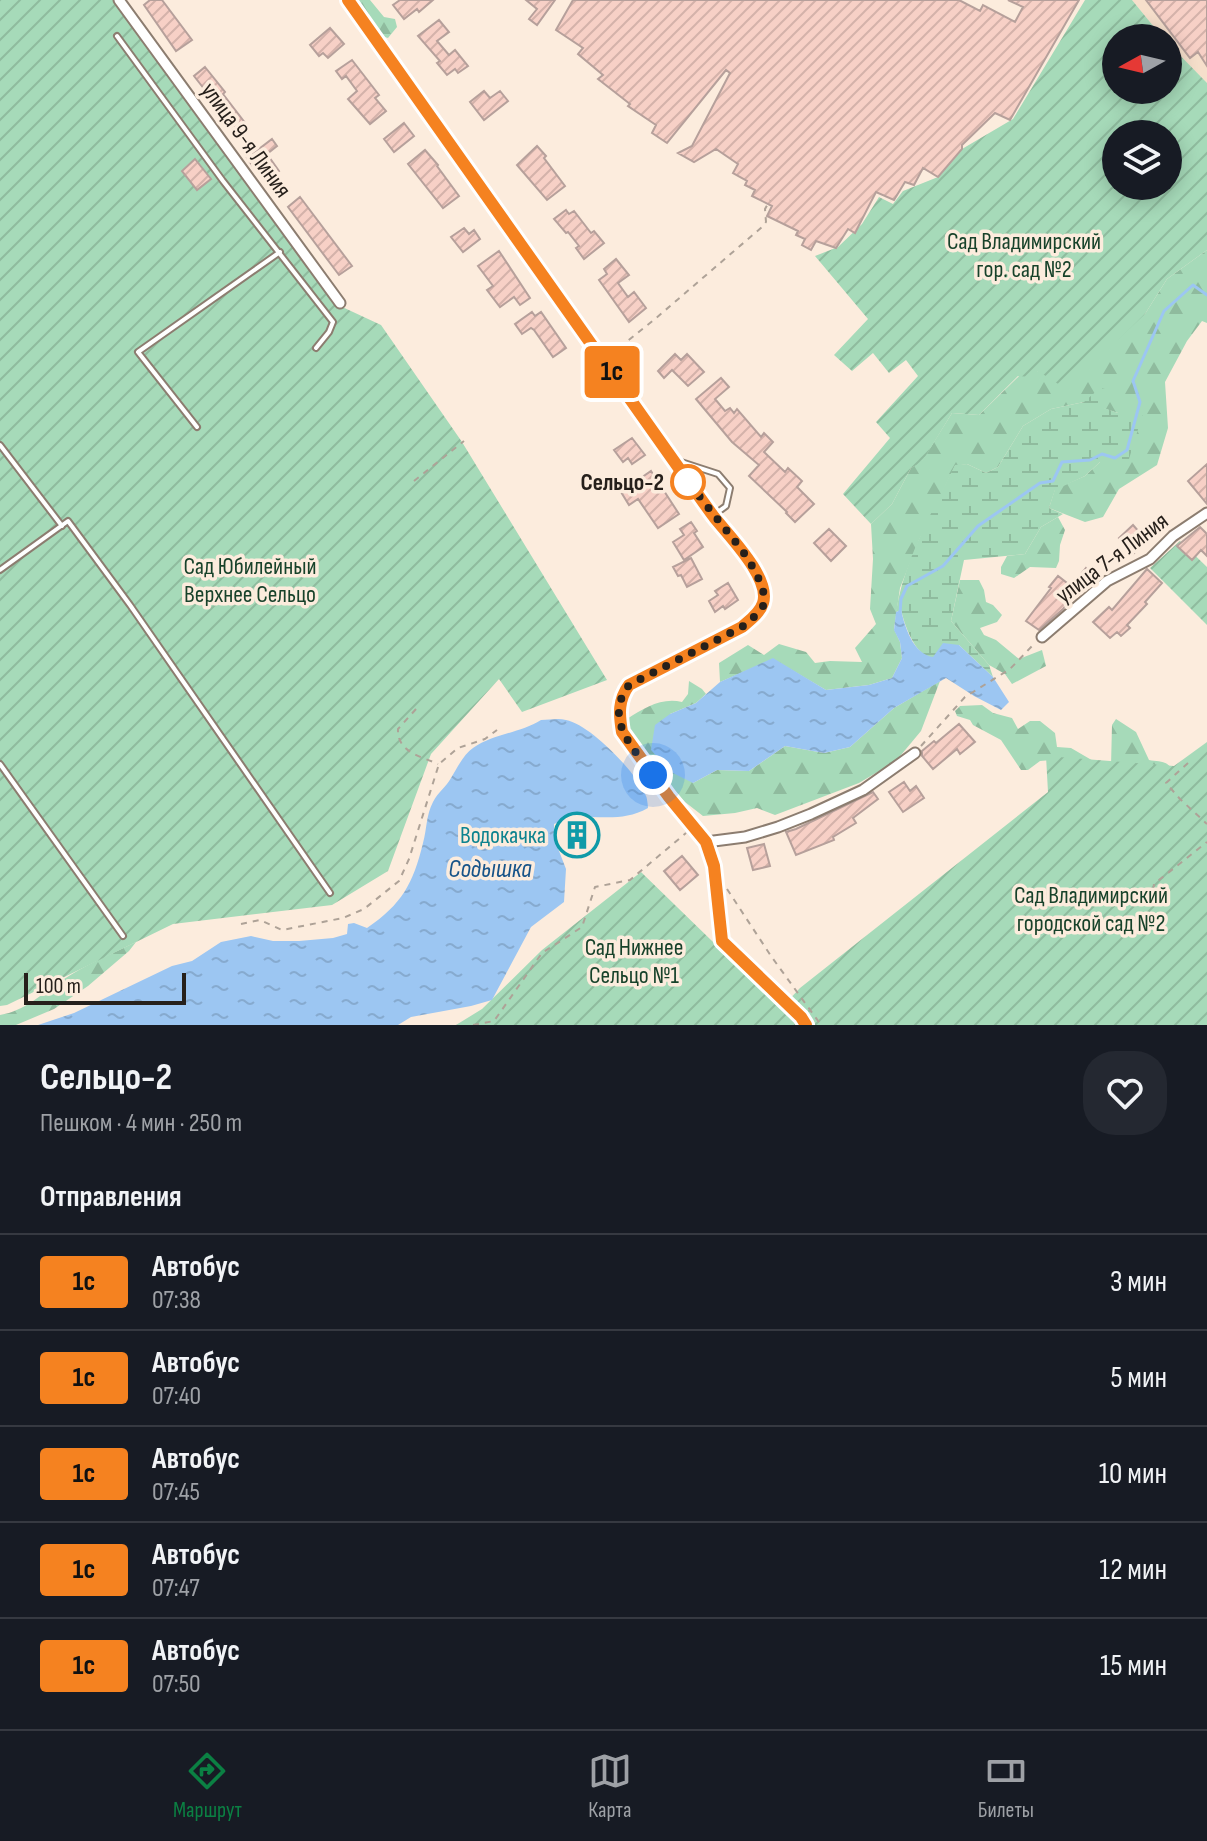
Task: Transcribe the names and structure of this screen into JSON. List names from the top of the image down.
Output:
{
  "streets": {
    "street": ["улица 9-я Линия", "улица 7-я Линия"]
  },
  "water": ["Содышка"],
  "parks": [
    "Сад Владимирский гор. сад №2",
    "Сад Юбилейный Верхнее Сельцо",
    "Сад Владимирский городской сад №2",
    "Сад Нижнее Сельцо №1"
  ],
  "places": {
    "other": ["Сельцо-2"],
    "building": ["Водокачка"]
  },
  "lines": ["bus line 1с"],
  "scale_bar": "100 m",
  "north": "left",
  "page": {
    "on_map": "1с",
    "scale": "100 m",
    "heading": [
      ["Сельцо-2", "Пешком · 4 мин · 250 m"],
      "Отправления"
    ],
    "list": [
      {
        "mark": "1с",
        "name": "Автобус",
        "note": "07:38",
        "value": "3 мин"
      },
      {
        "mark": "1с",
        "name": "Автобус",
        "note": "07:40",
        "value": "5 мин"
      },
      {
        "mark": "1с",
        "name": "Автобус",
        "note": "07:45",
        "value": "10 мин"
      },
      {
        "mark": "1с",
        "name": "Автобус",
        "note": "07:47",
        "value": "12 мин"
      },
      {
        "mark": "1с",
        "name": "Автобус",
        "note": "07:50",
        "value": "15 мин"
      }
    ],
    "tabs": ["Маршрут", "Карта", "Билеты"]
  }
}
